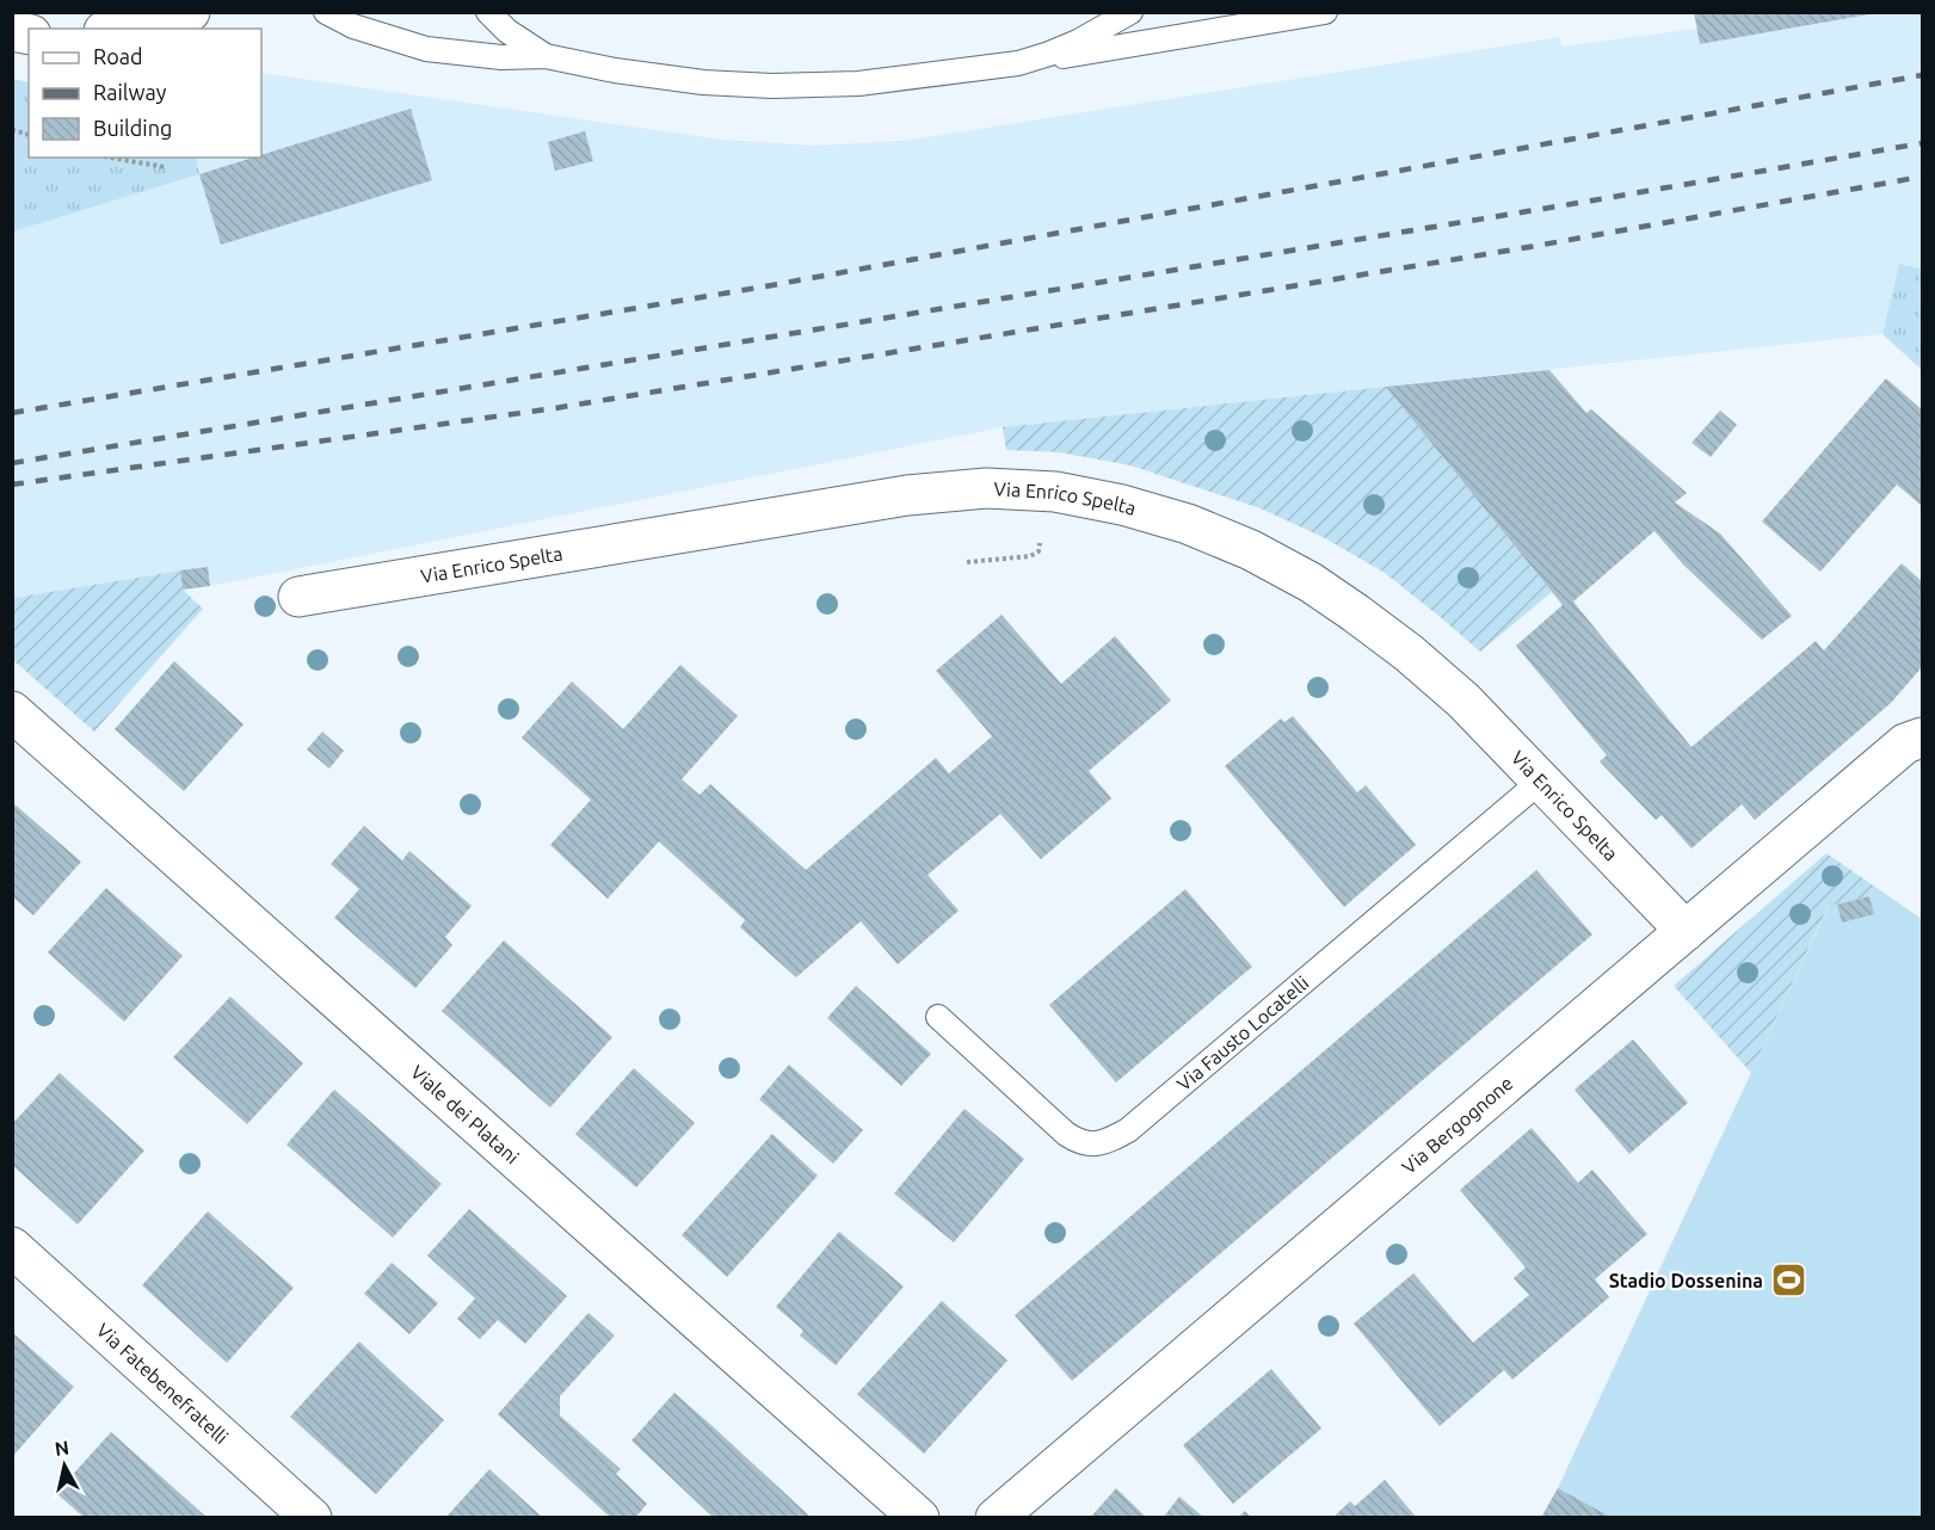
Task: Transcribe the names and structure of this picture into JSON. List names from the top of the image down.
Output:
{
  "streets": {
    "street": [
      "Via Enrico Spelta",
      "Viale dei Platani",
      "Via Bergognone",
      "Via Fatebenefratelli"
    ],
    "lane": ["Via Fausto Locatelli"]
  },
  "crossings": [
    ["Via Enrico Spelta", "Via Fausto Locatelli"],
    ["Via Enrico Spelta", "Via Bergognone"]
  ],
  "places": {
    "sports": ["Stadio Dossenina"]
  },
  "legend": ["Road", "Railway", "Building"],
  "north": "top"
}
